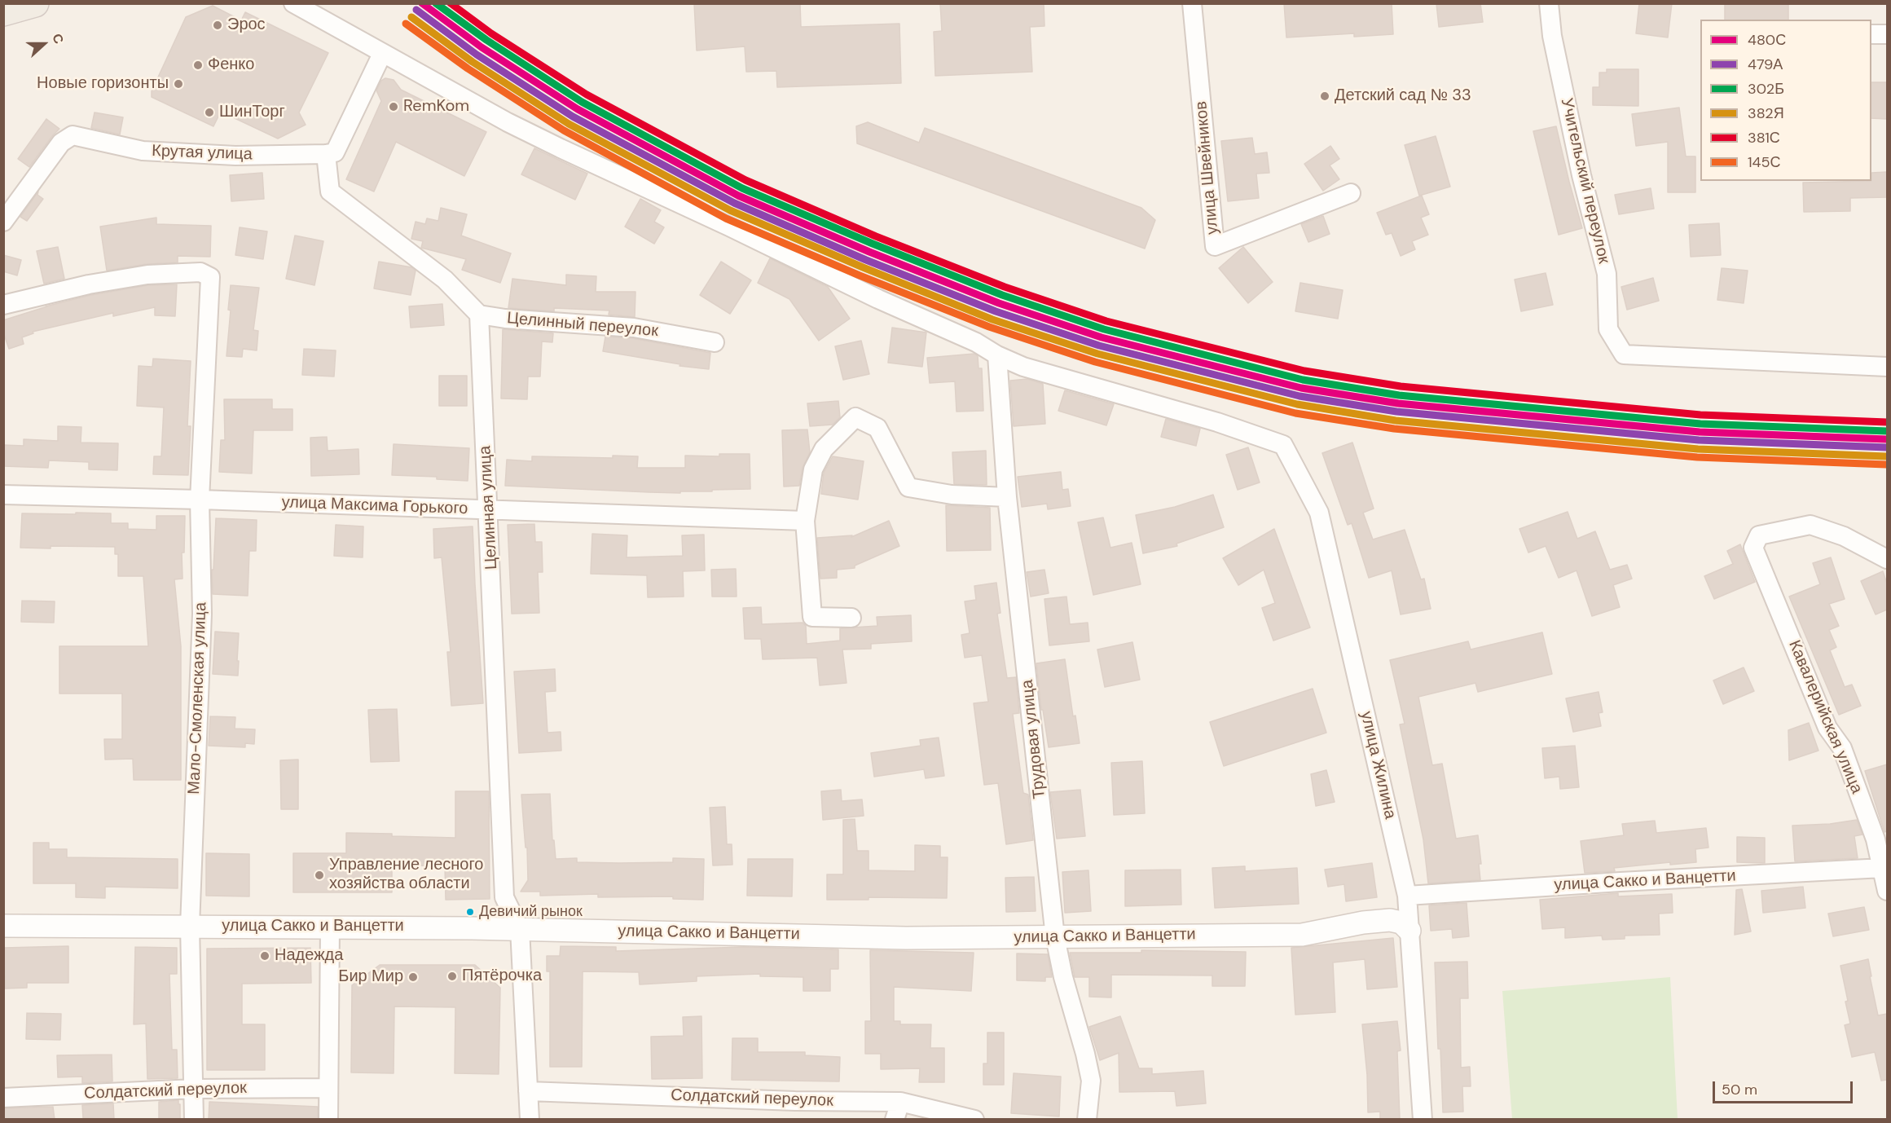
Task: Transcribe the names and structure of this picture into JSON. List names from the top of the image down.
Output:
{
  "streets": {
    "street": [
      "Крутая улица",
      "улица Швейников",
      "Учительский переулок",
      "Целинный переулок",
      "улица Максима Горького",
      "Целинная улица",
      "Мало-Смоленская улица",
      "Кавалерийская улица",
      "Трудовая улица",
      "улица Жилина",
      "улица Сакко и Ванцетти",
      "Солдатский переулок"
    ]
  },
  "crossings": [
    ["Целинный переулок", "Целинная улица"],
    ["улица Максима Горького", "Целинная улица"],
    ["улица Максима Горького", "Мало-Смоленская улица"],
    ["Целинная улица", "улица Сакко и Ванцетти"],
    ["Мало-Смоленская улица", "улица Сакко и Ванцетти"],
    ["Мало-Смоленская улица", "Солдатский переулок"],
    ["Кавалерийская улица", "улица Сакко и Ванцетти"],
    ["Трудовая улица", "улица Жилина"],
    ["Трудовая улица", "улица Сакко и Ванцетти"],
    ["улица Жилина", "улица Сакко и Ванцетти"]
  ],
  "places": [
    "Эрос",
    "Фенко",
    "Новые горизонты",
    "Детский сад № 33",
    "RemKom",
    "ШинТорг",
    "Управление лесного хозяйства области",
    "Девичий рынок",
    "Надежда",
    "Пятёрочка",
    "Бир Мир"
  ],
  "lines": [
    "transit line 480С",
    "transit line 302Б",
    "transit line 381С",
    "transit line 479А",
    "transit line 382Я",
    "transit line 145С"
  ],
  "legend": [
    "480С",
    "479А",
    "302Б",
    "382Я",
    "381С",
    "145С"
  ],
  "scale_bar": "50 m",
  "north": "right"
}
